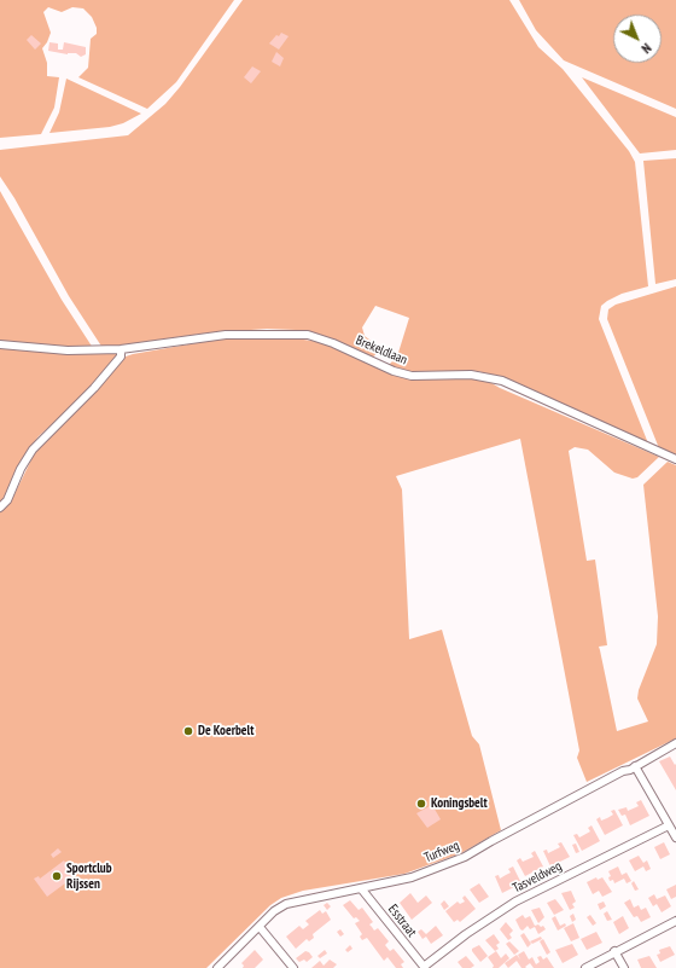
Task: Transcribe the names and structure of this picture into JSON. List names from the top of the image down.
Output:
{
  "streets": {
    "street": [
      "Brekeldlaan",
      "Turfweg",
      "Tasveldweg",
      "Esstraat"
    ]
  },
  "crossings": [
    ["Turfweg", "Esstraat"],
    ["Tasveldweg", "Esstraat"]
  ],
  "places": ["De Koerbelt", "Koningsbelt", "Sportclub Rijssen"],
  "north": "bottom right"
}
